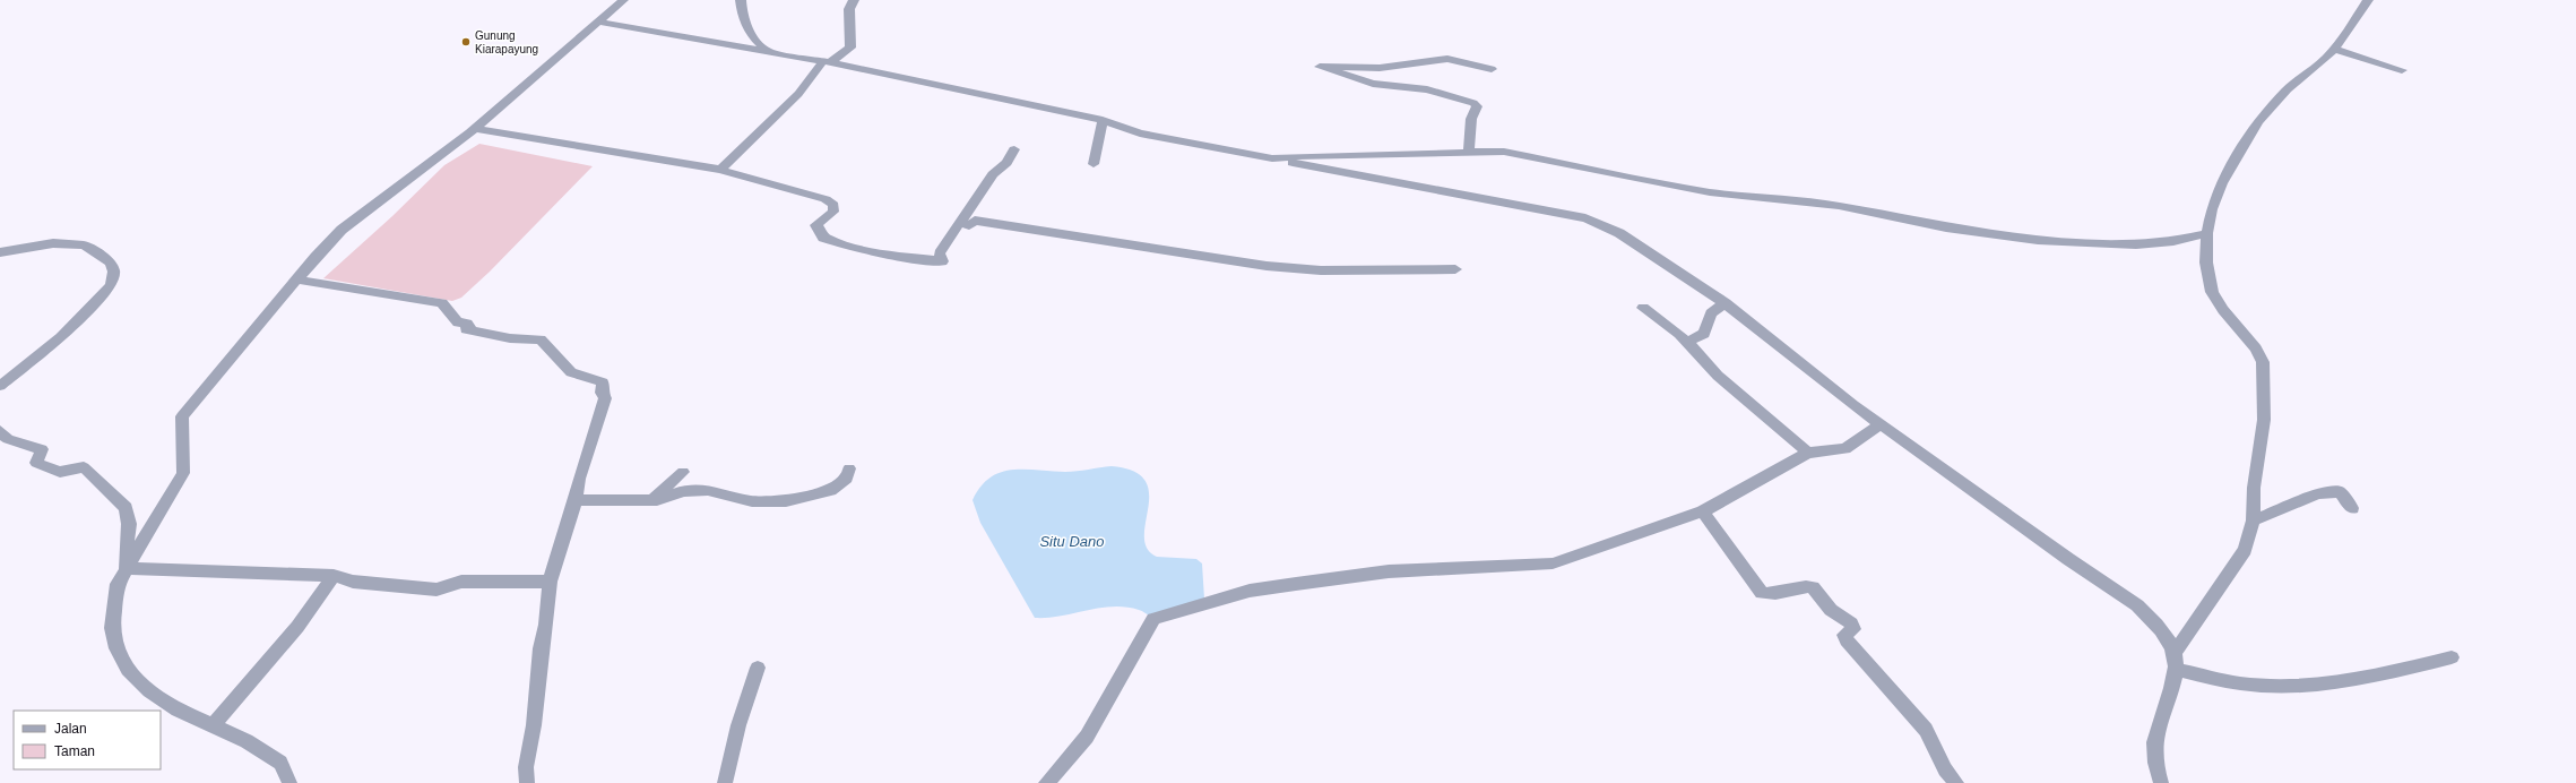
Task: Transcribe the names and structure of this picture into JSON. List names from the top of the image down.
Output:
{
  "water": ["Situ Dano"],
  "places": ["Gunung Kiarapayung"],
  "legend": ["Jalan", "Taman"]
}
